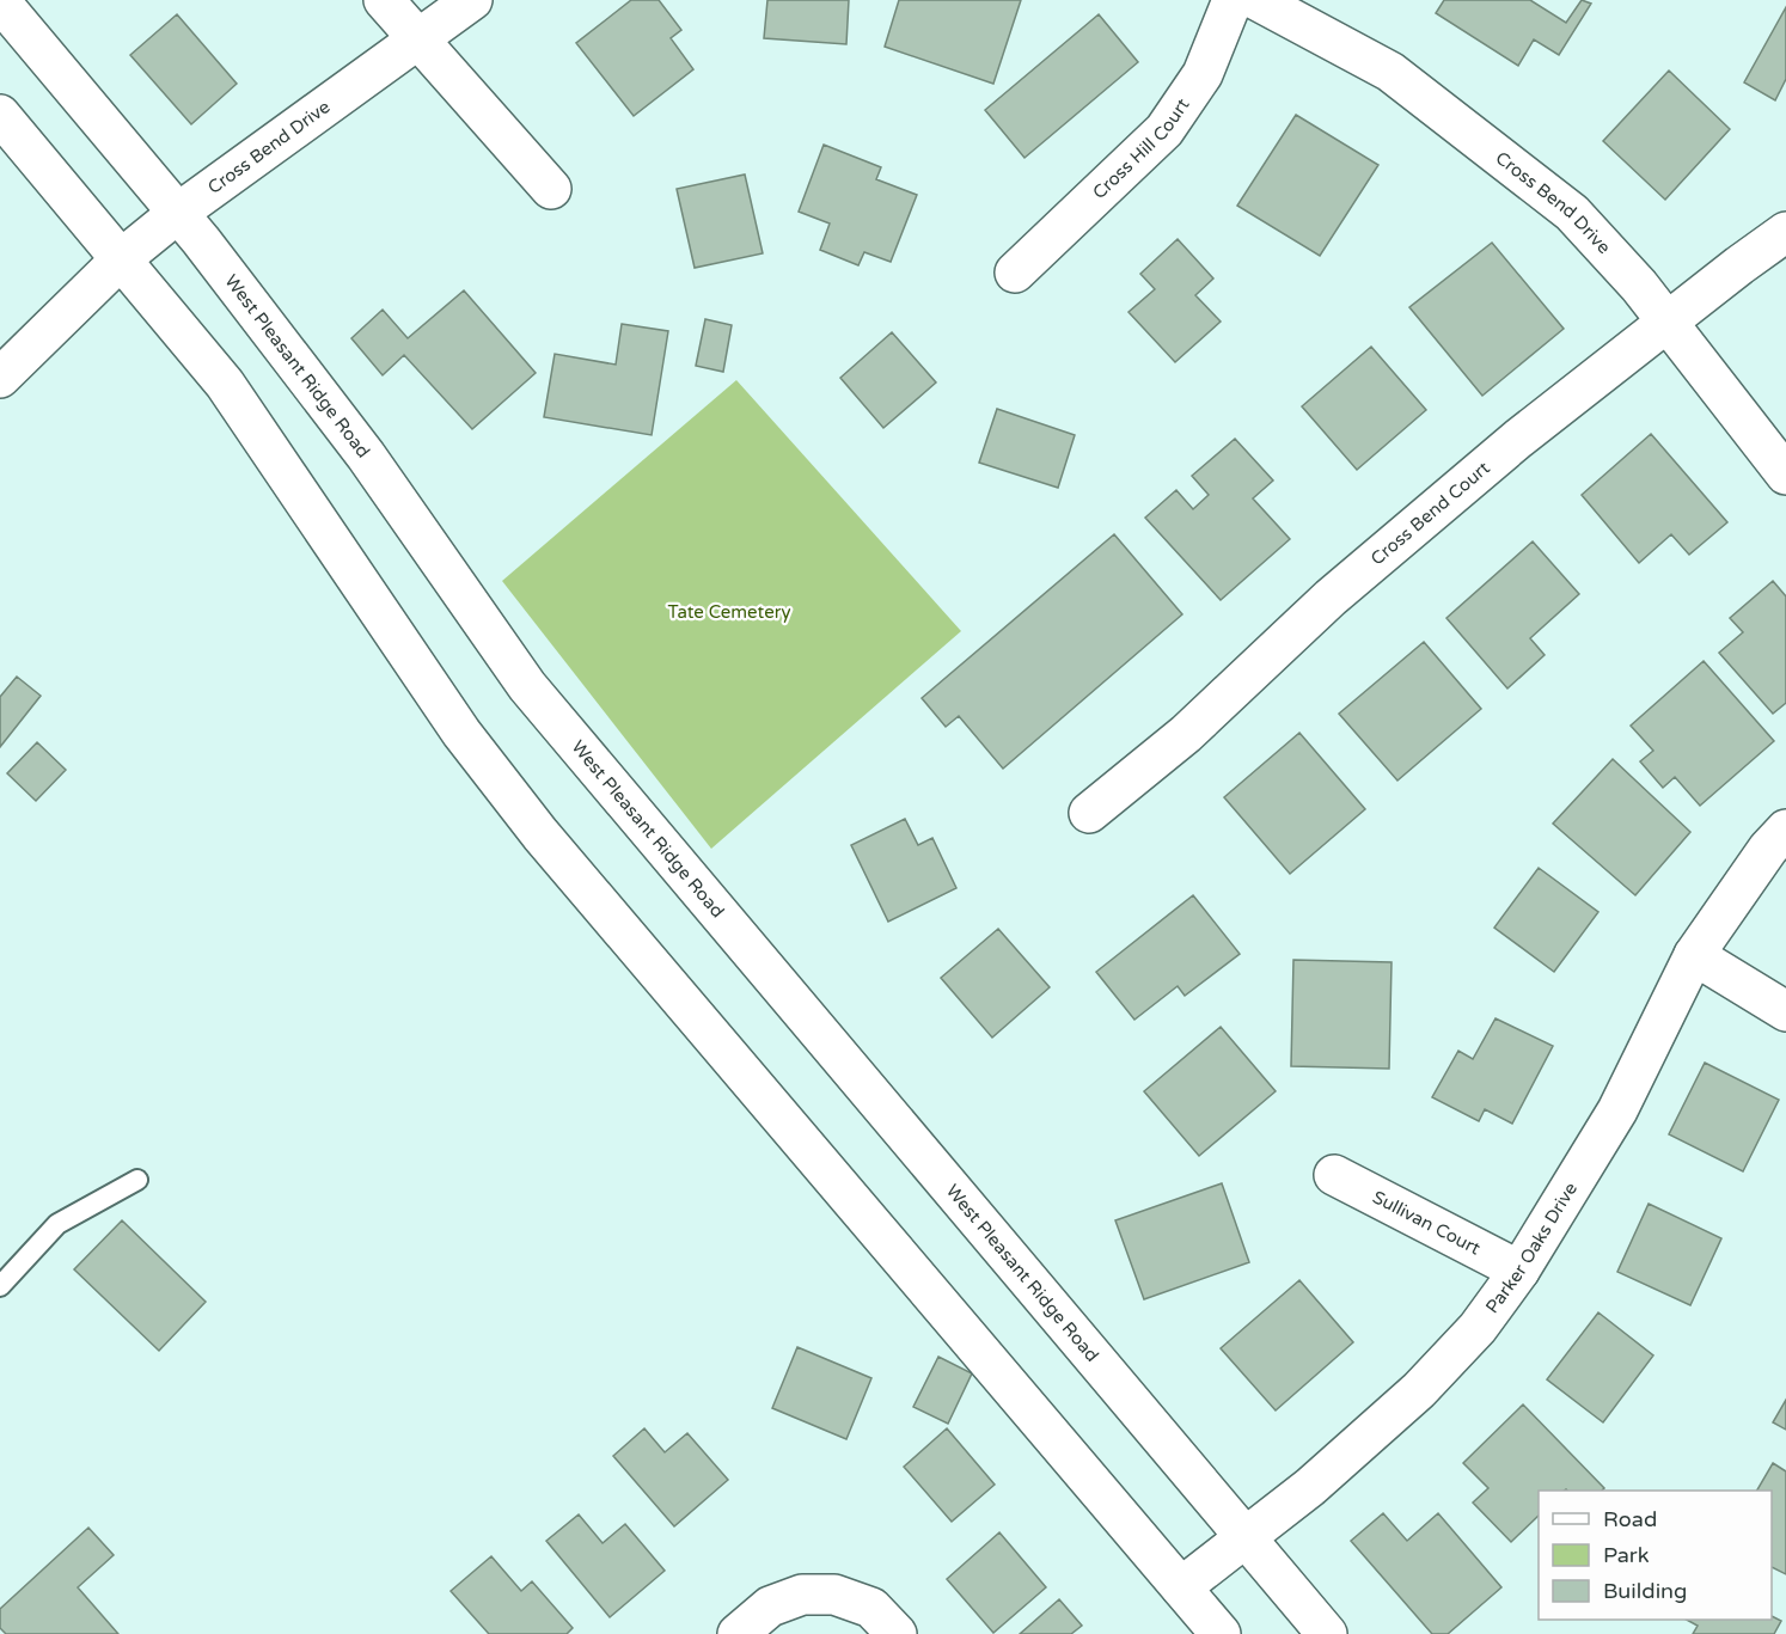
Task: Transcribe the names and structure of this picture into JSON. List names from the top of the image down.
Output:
{
  "streets": {
    "street": [
      "Cross Bend Drive",
      "Cross Hill Court",
      "West Pleasant Ridge Road",
      "Cross Bend Court",
      "Sullivan Court",
      "Parker Oaks Drive"
    ]
  },
  "crossings": [
    ["Cross Bend Drive", "West Pleasant Ridge Road"],
    ["Cross Bend Drive", "Cross Bend Court"],
    ["West Pleasant Ridge Road", "Parker Oaks Drive"],
    ["Sullivan Court", "Parker Oaks Drive"]
  ],
  "parks": ["Tate Cemetery"],
  "legend": ["Road", "Park", "Building"]
}
